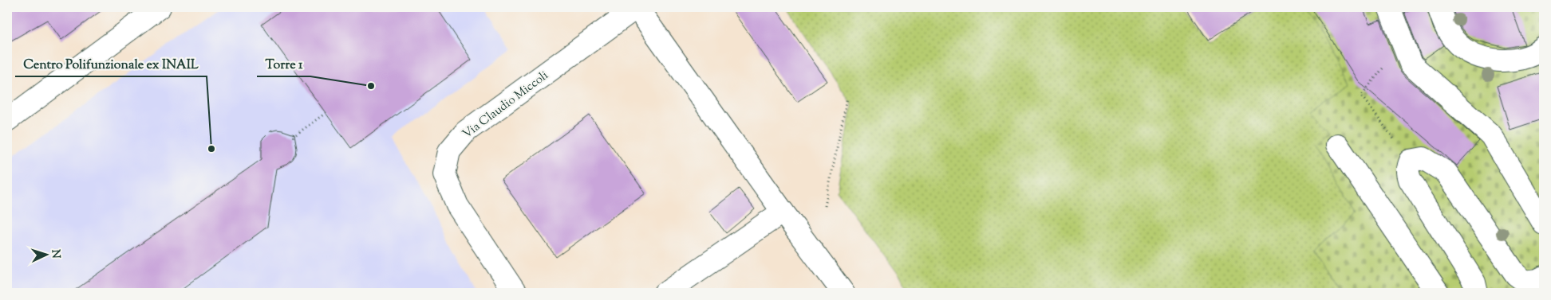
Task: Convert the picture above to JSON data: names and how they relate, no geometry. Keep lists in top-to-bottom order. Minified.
{"streets":{"street":["Via Claudio Miccoli"]},"places":["Torre 1","Centro Polifunzionale ex INAIL"],"north":"right"}
